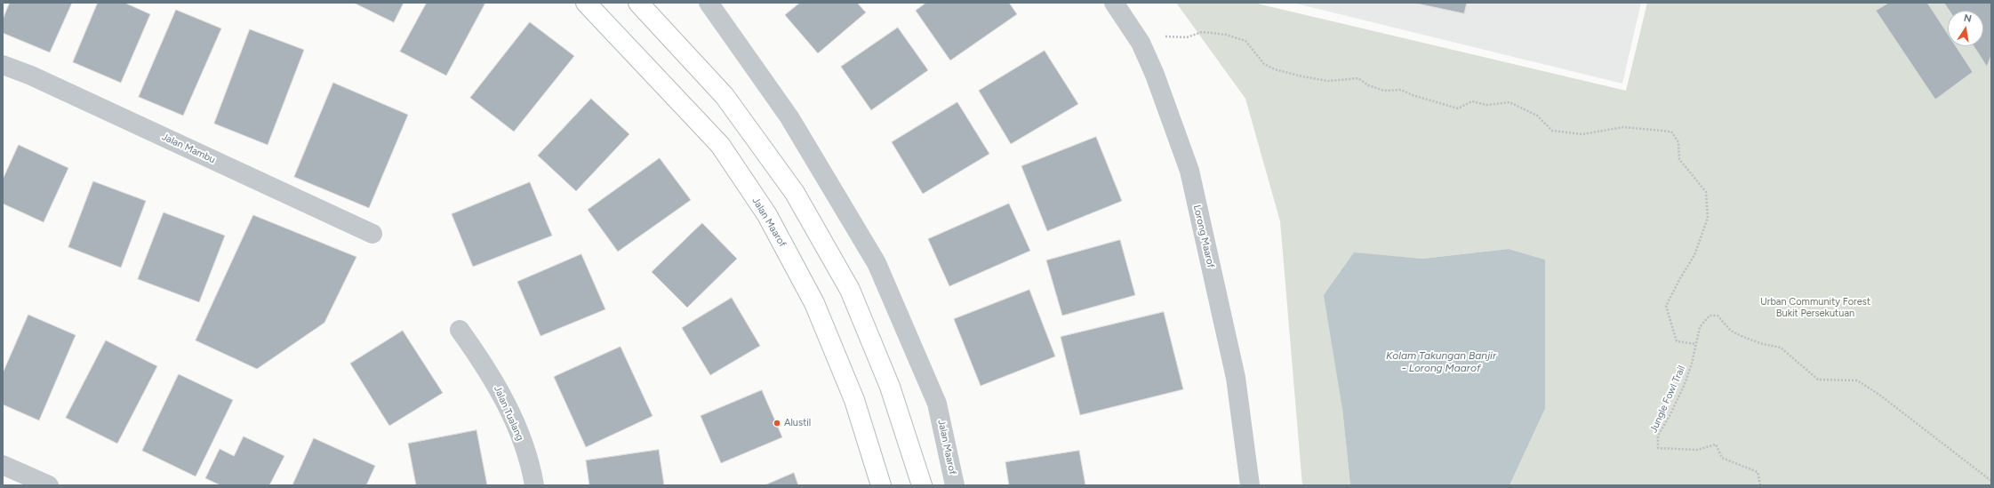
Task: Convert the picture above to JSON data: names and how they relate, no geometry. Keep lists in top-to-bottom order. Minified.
{"streets":{"main road":["Jalan Maarof"],"street":["Jalan Mambu","Lorong Maarof","Jalan Tualang"],"path":["Jungle Fowl Trail"]},"water":["Kolam Takungan Banjir - Lorong Maarof"],"parks":["Urban Community Forest Bukit Persekutuan"],"places":["Alustil"],"north":"top"}
